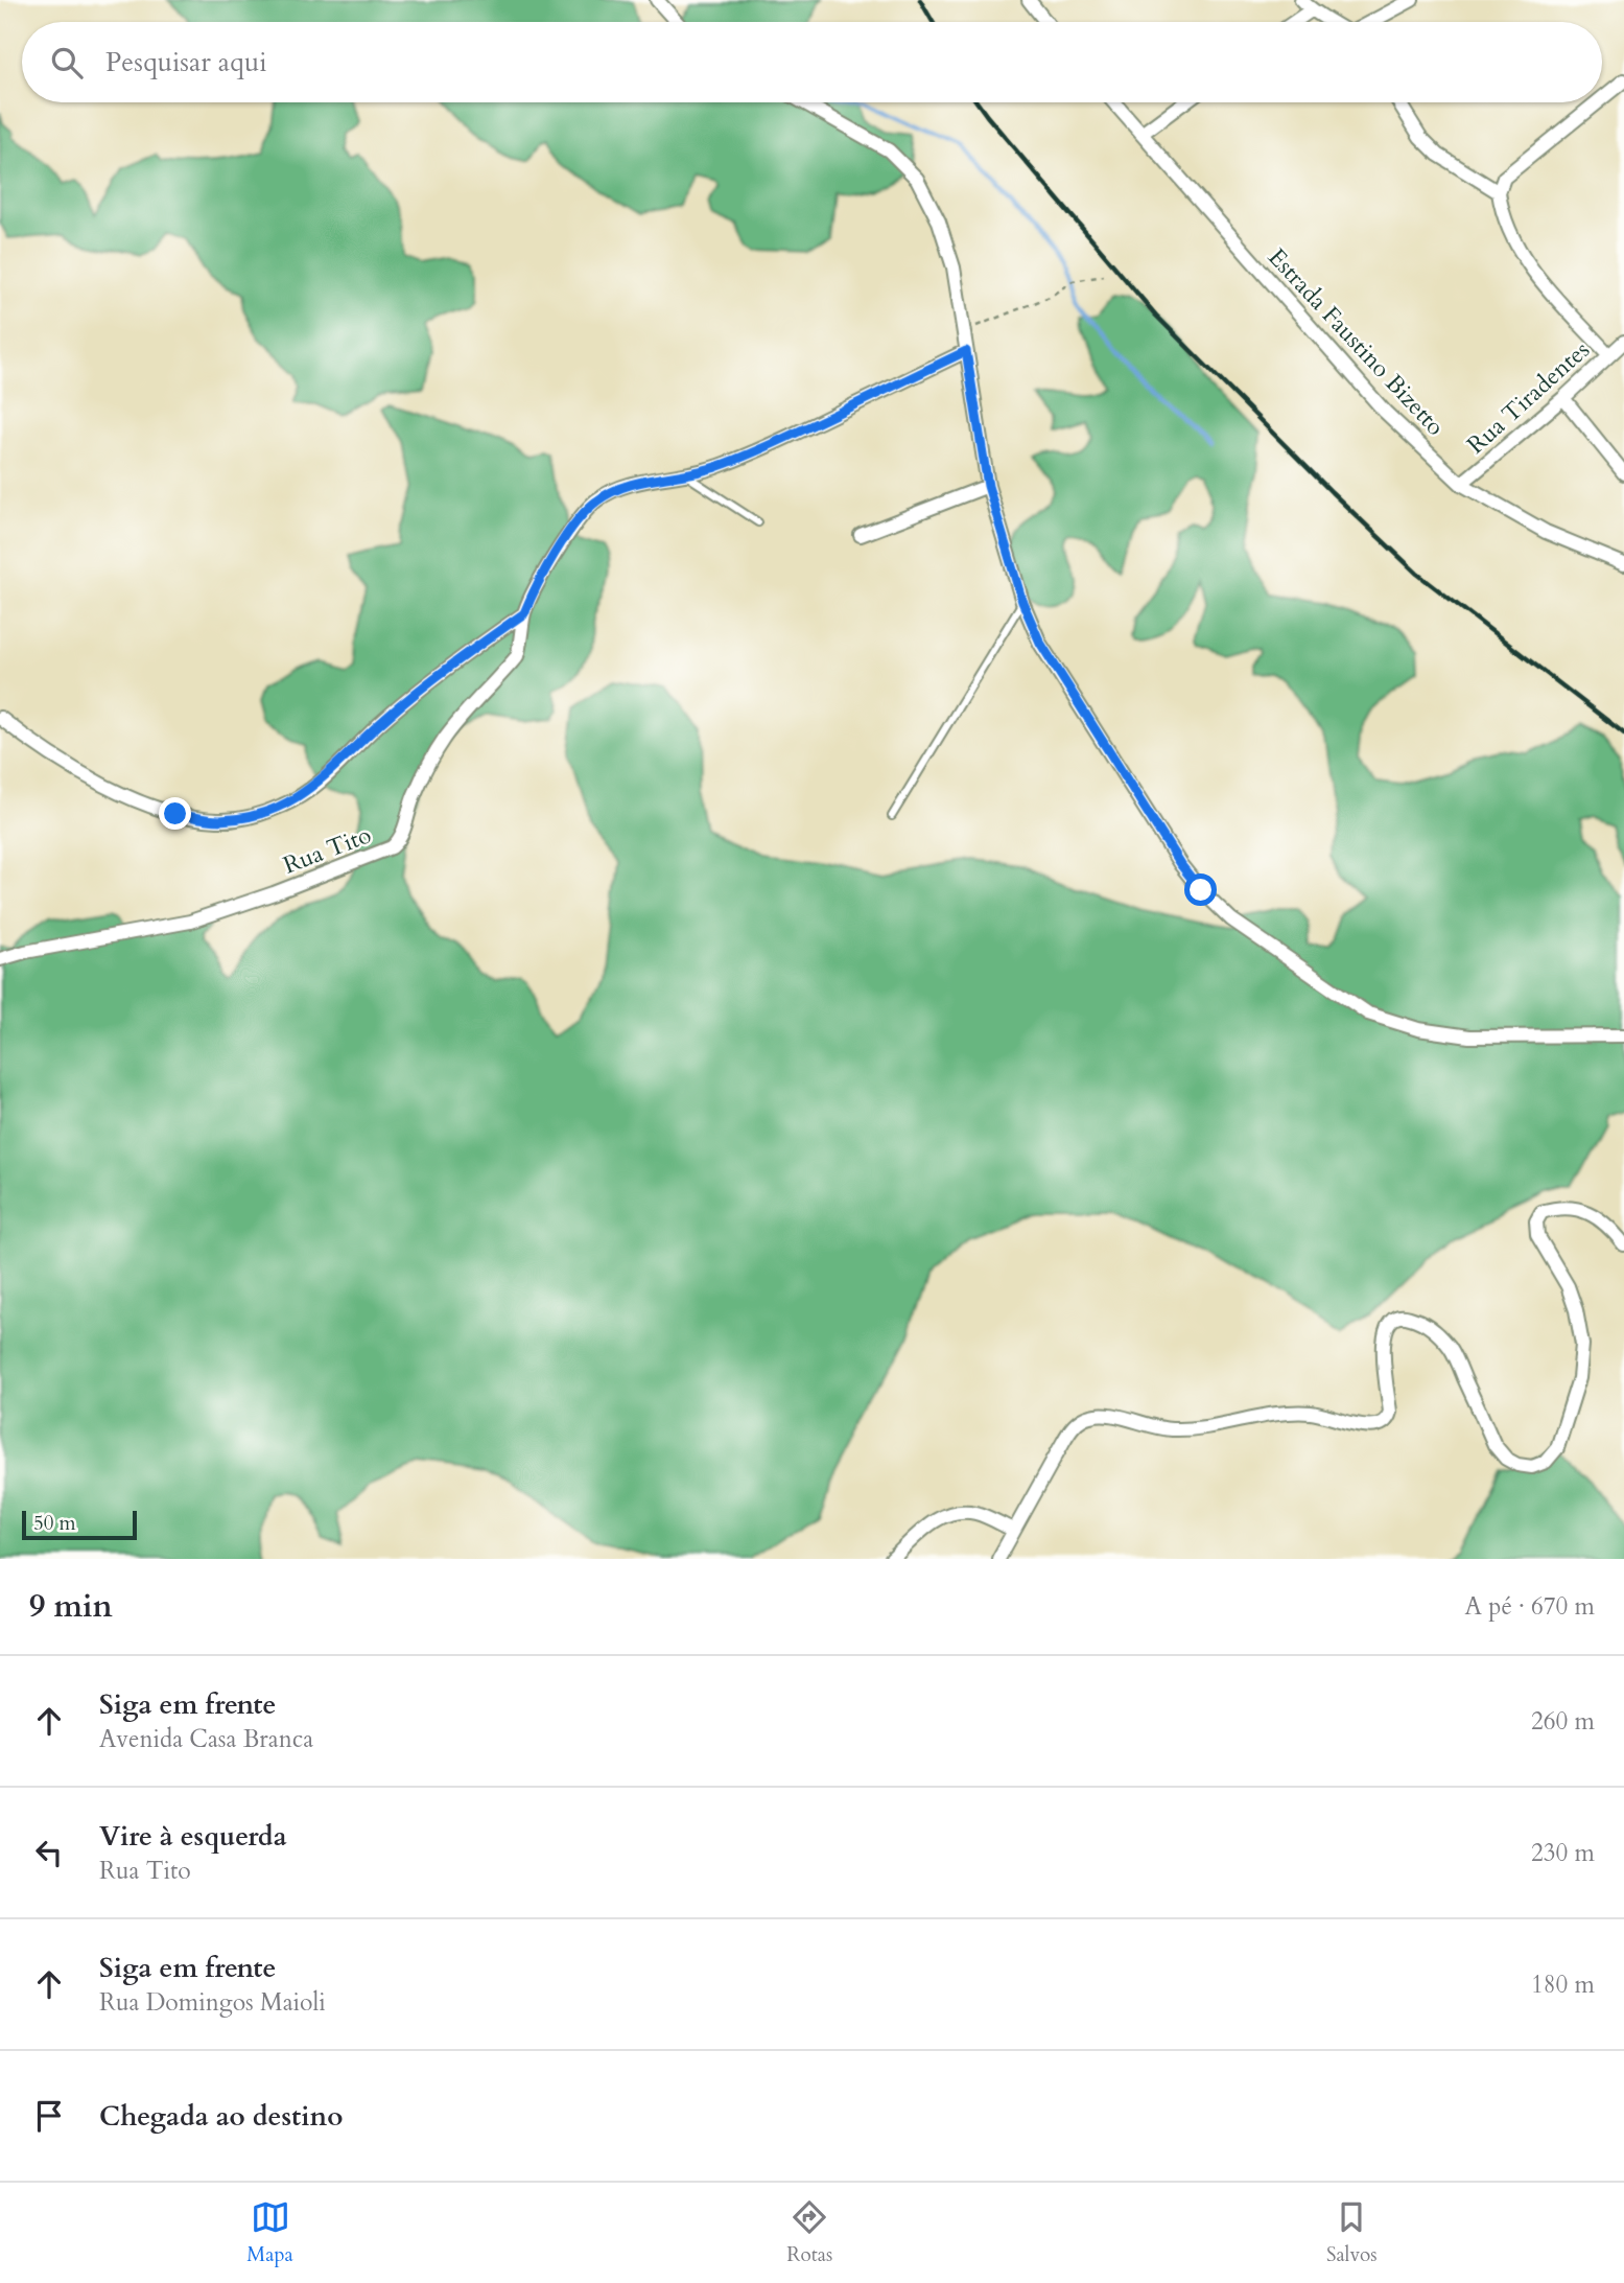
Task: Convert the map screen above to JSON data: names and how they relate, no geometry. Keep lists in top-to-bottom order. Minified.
{"streets":{"street":["Estrada Faustino Bizetto","Rua Tiradentes","Rua Tito"]},"crossings":[["Estrada Faustino Bizetto","Rua Tiradentes"]],"scale_bar":"50 m","page":{"search":"Pesquisar aqui","scale":"50 m","heading":["9 min","A pé · 670 m"],"list":[["Siga em frente","Avenida Casa Branca","260 m"],["Vire à esquerda","Rua Tito","230 m"],["Siga em frente","Rua Domingos Maioli","180 m"],"Chegada ao destino"],"nav":["Mapa","Rotas","Salvos"]}}
